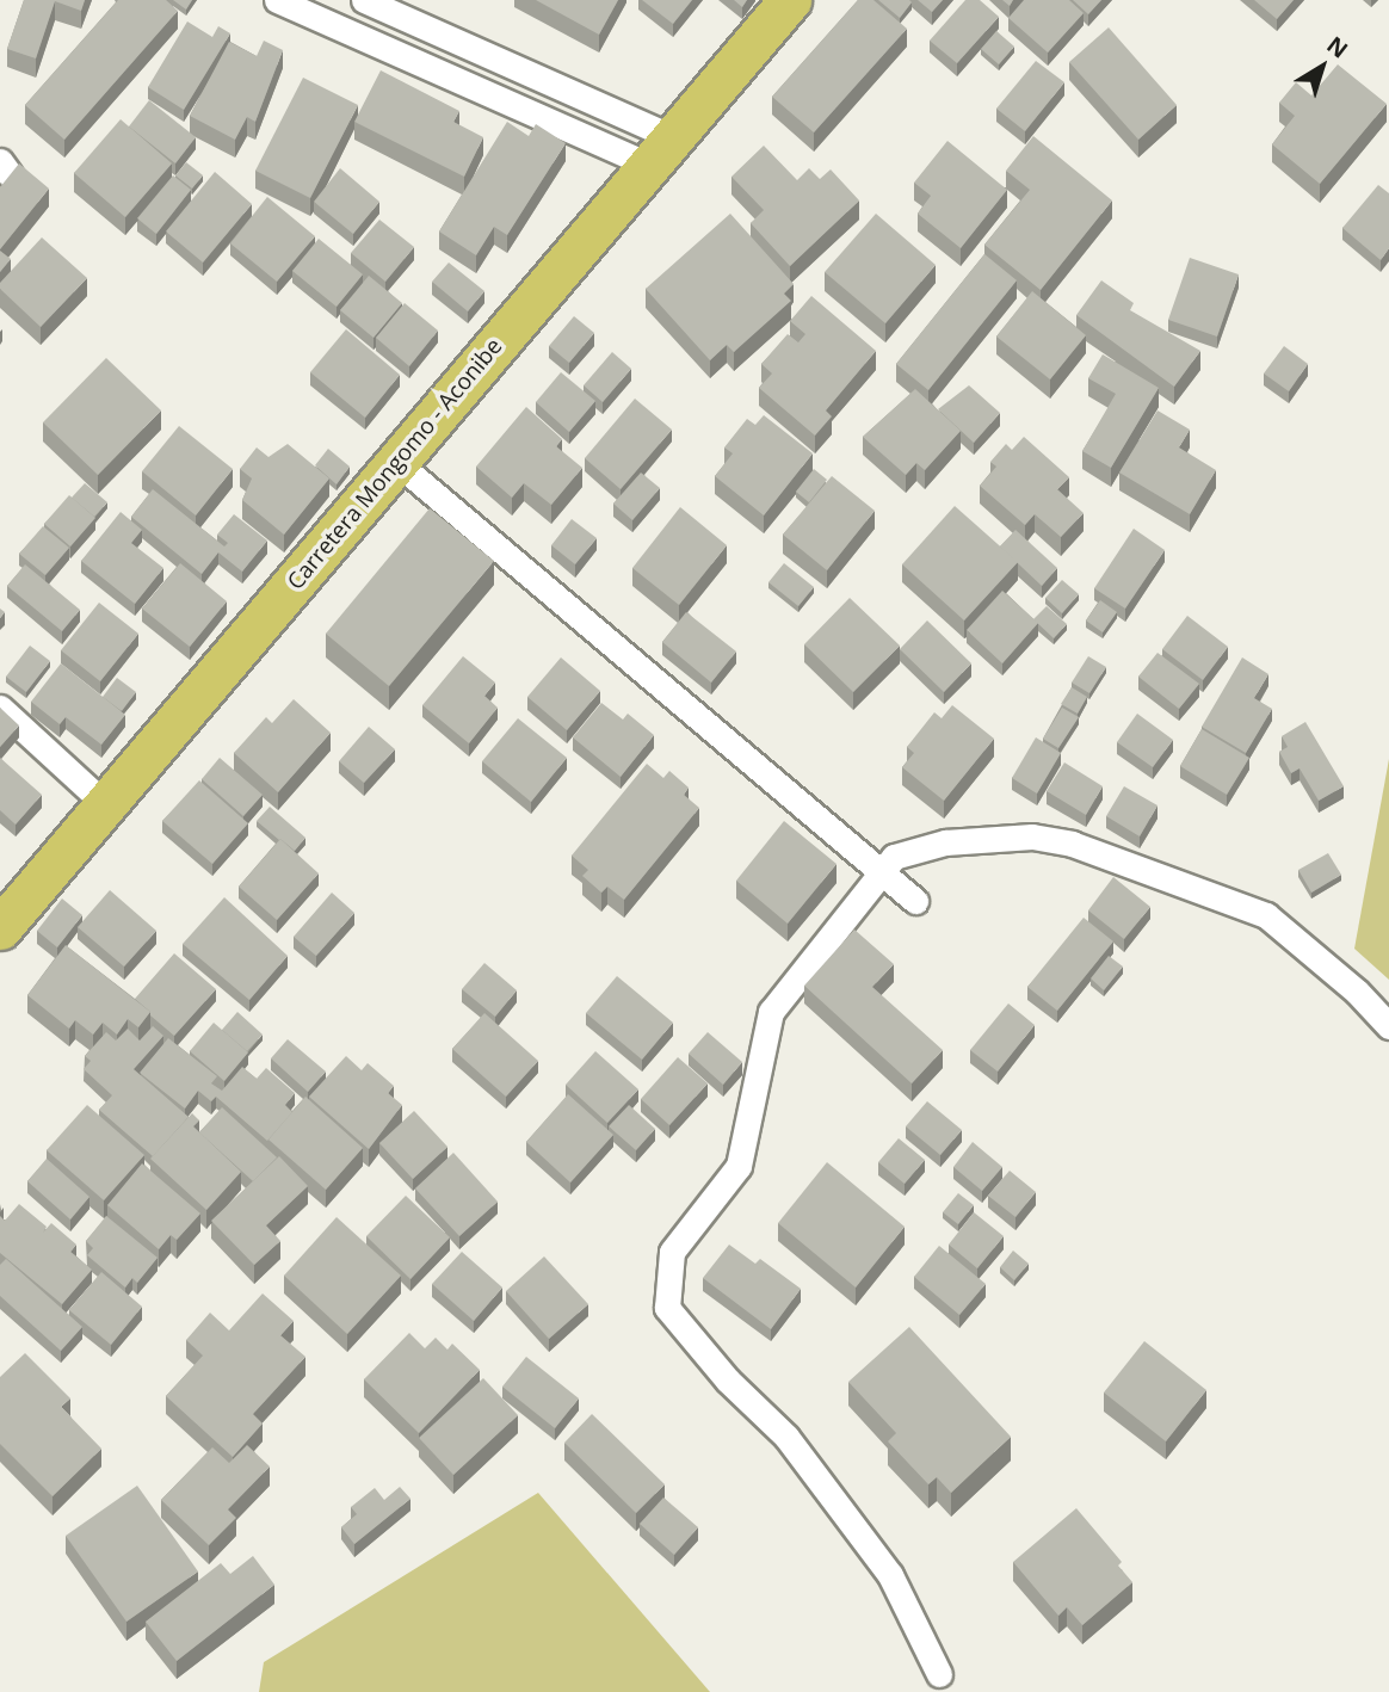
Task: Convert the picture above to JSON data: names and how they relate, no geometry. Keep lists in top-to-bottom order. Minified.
{"streets":{"main road":["Carretera Mongomo - Aconibe"]},"north":"top right"}
